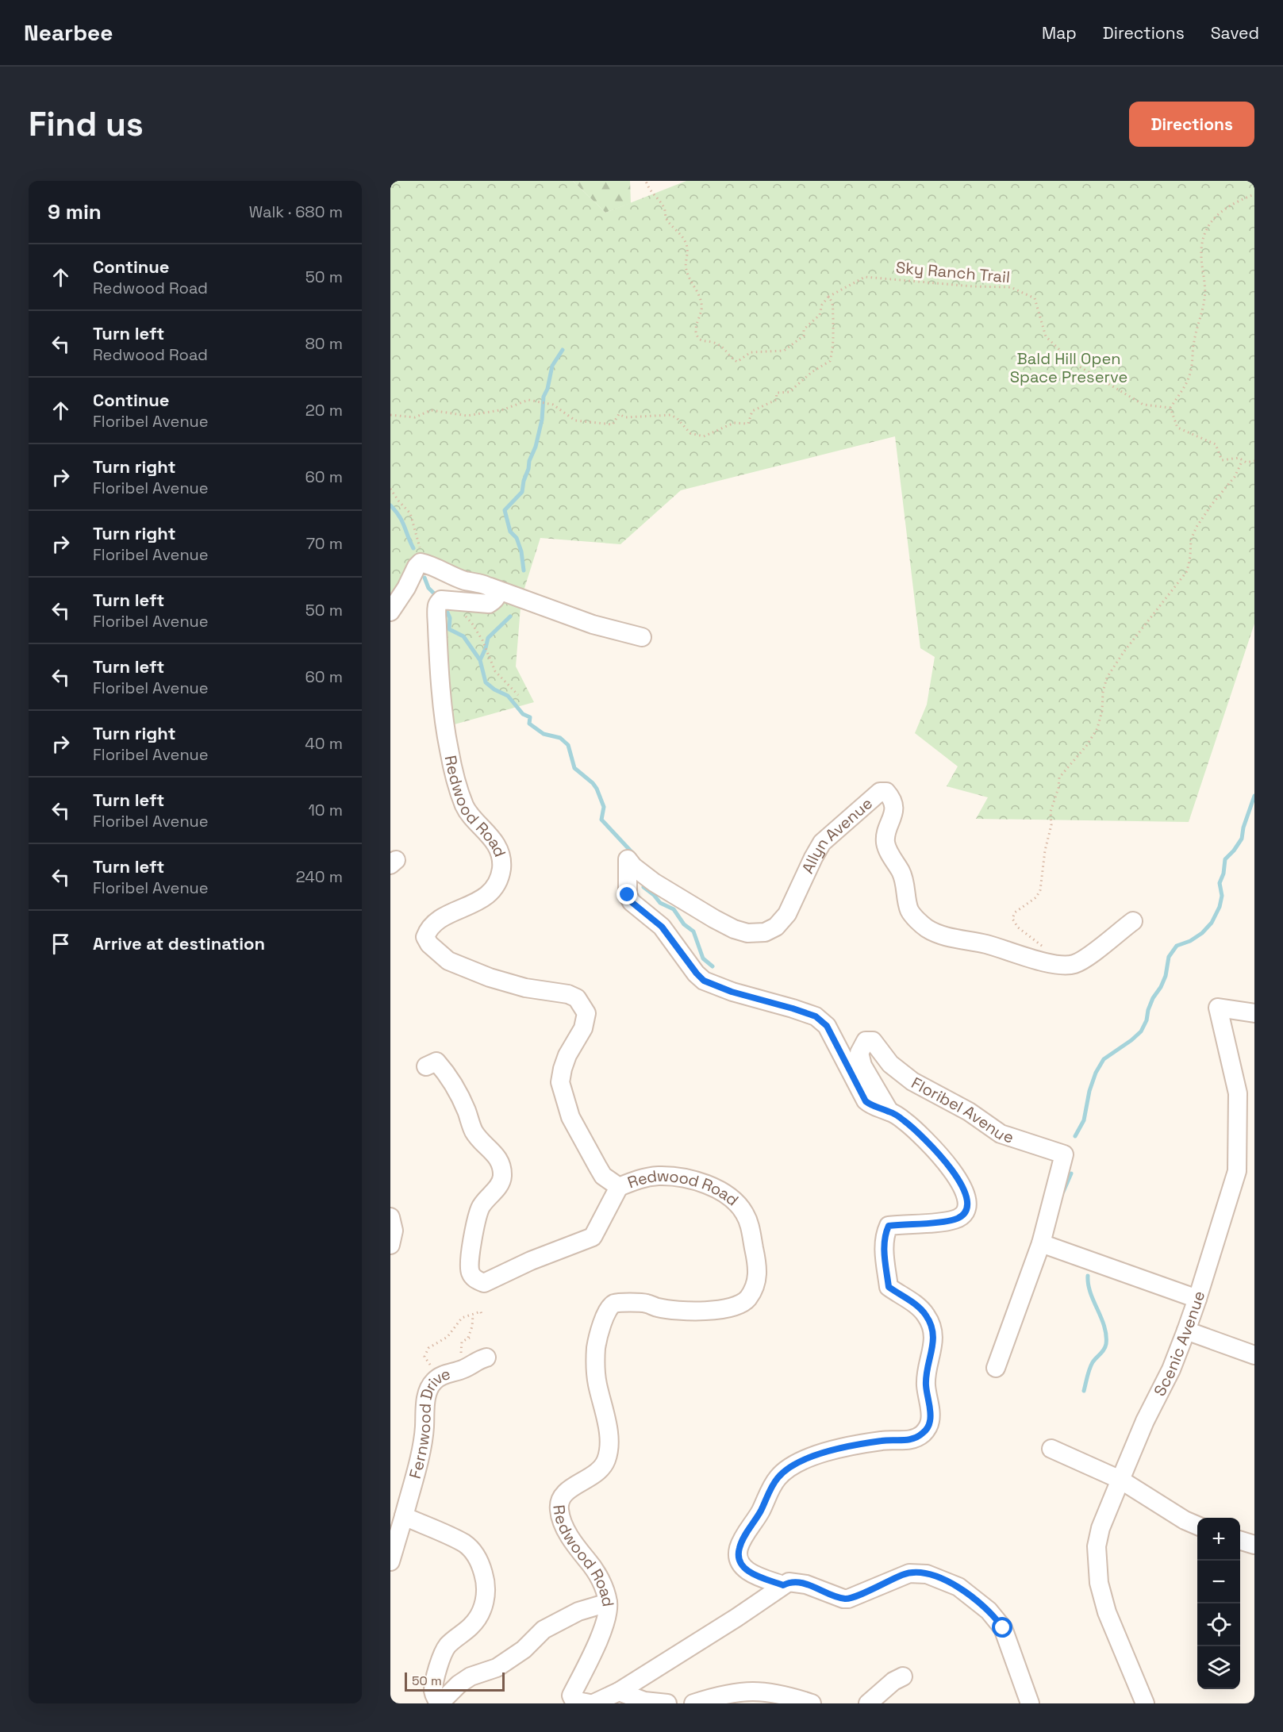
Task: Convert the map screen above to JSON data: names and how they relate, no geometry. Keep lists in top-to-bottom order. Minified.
{"streets":{"street":["Redwood Road","Allyn Avenue","Floribel Avenue","Scenic Avenue","Fernwood Drive"],"path":["Sky Ranch Trail"]},"crossings":[["Redwood Road","Floribel Avenue"],["Allyn Avenue","Floribel Avenue"]],"parks":["Bald Hill Open Space Preserve"],"scale_bar":"50 m","page":{"header":"Nearbee","nav":["Map","Directions","Saved"],"buttons":"Directions","title":"Find us","heading":["9 min","Walk · 680 m"],"list":[["Continue","Redwood Road","50 m"],["Turn left","Redwood Road","80 m"],["Continue","Floribel Avenue","20 m"],["Turn right","Floribel Avenue","60 m"],["Turn right","Floribel Avenue","70 m"],["Turn left","Floribel Avenue","50 m"],["Turn left","Floribel Avenue","60 m"],["Turn right","Floribel Avenue","40 m"],["Turn left","Floribel Avenue","10 m"],["Turn left","Floribel Avenue","240 m"],"Arrive at destination"],"map_buttons":["+","−"],"scale":"50 m"}}
